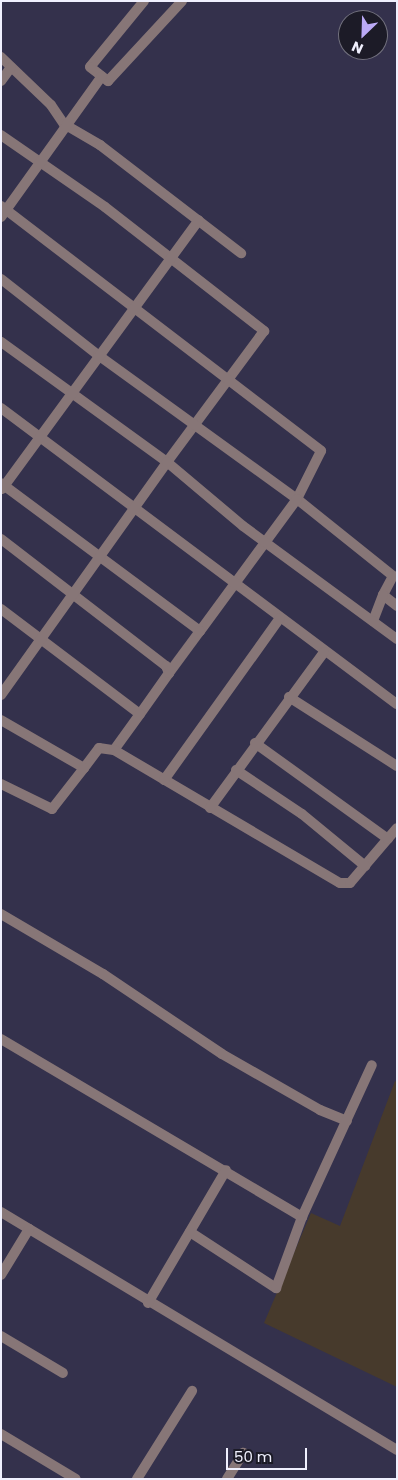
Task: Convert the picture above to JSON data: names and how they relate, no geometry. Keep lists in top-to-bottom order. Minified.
{"scale_bar":"50 m","north":"bottom left"}
